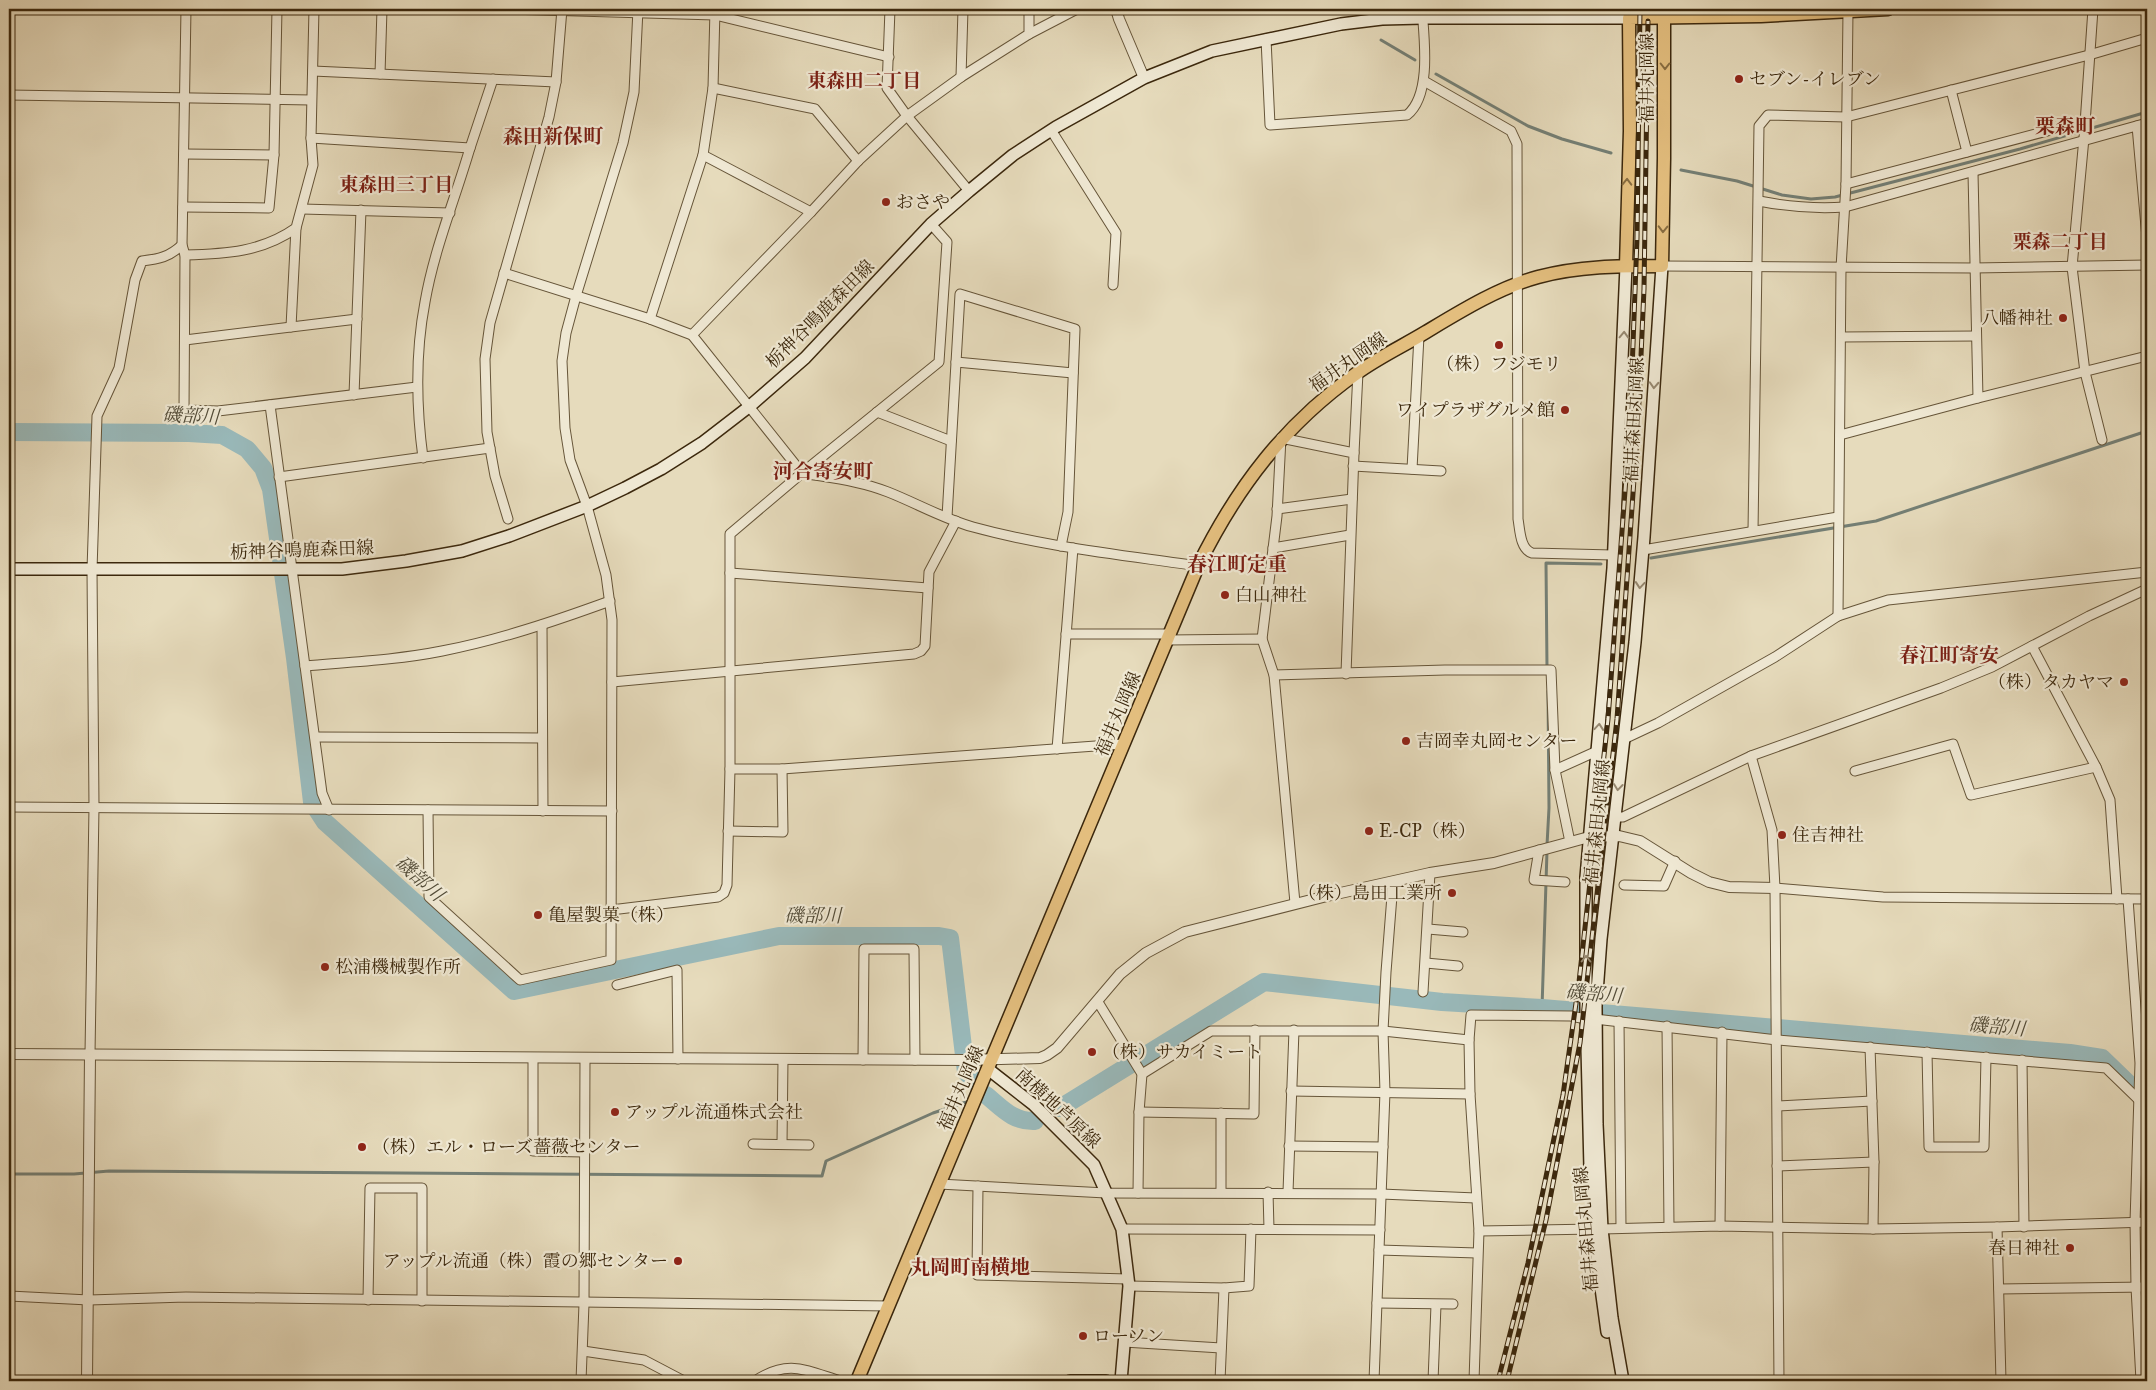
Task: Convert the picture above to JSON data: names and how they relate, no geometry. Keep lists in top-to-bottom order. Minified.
{"streets":{"main road":["福井丸岡線","栃神谷鳴鹿森田線","福井森田丸岡線","南横地芦原線"]},"crossings":[["福井丸岡線","栃神谷鳴鹿森田線"],["福井丸岡線","福井森田丸岡線"],["福井丸岡線","南横地芦原線"]],"districts":["東森田二丁目","栗森町","森田新保町","東森田三丁目","栗森二丁目","河合寄安町","春江町定重","春江町寄安","丸岡町南横地"],"water":["磯部川"],"places":["セブン-イレブン","おさや","八幡神社","（株）フジモリ","ワイプラザグルメ館","白山神社","（株）タカヤマ","吉岡幸丸岡センター","E-CP（株）","住吉神社","（株）島田工業所","亀屋製菓（株）","松浦機械製作所","（株）サカイミート","アップル流通株式会社","（株）エル・ローズ薔薇センター","春日神社","アップル流通（株）霞の郷センター","ローソン"]}
